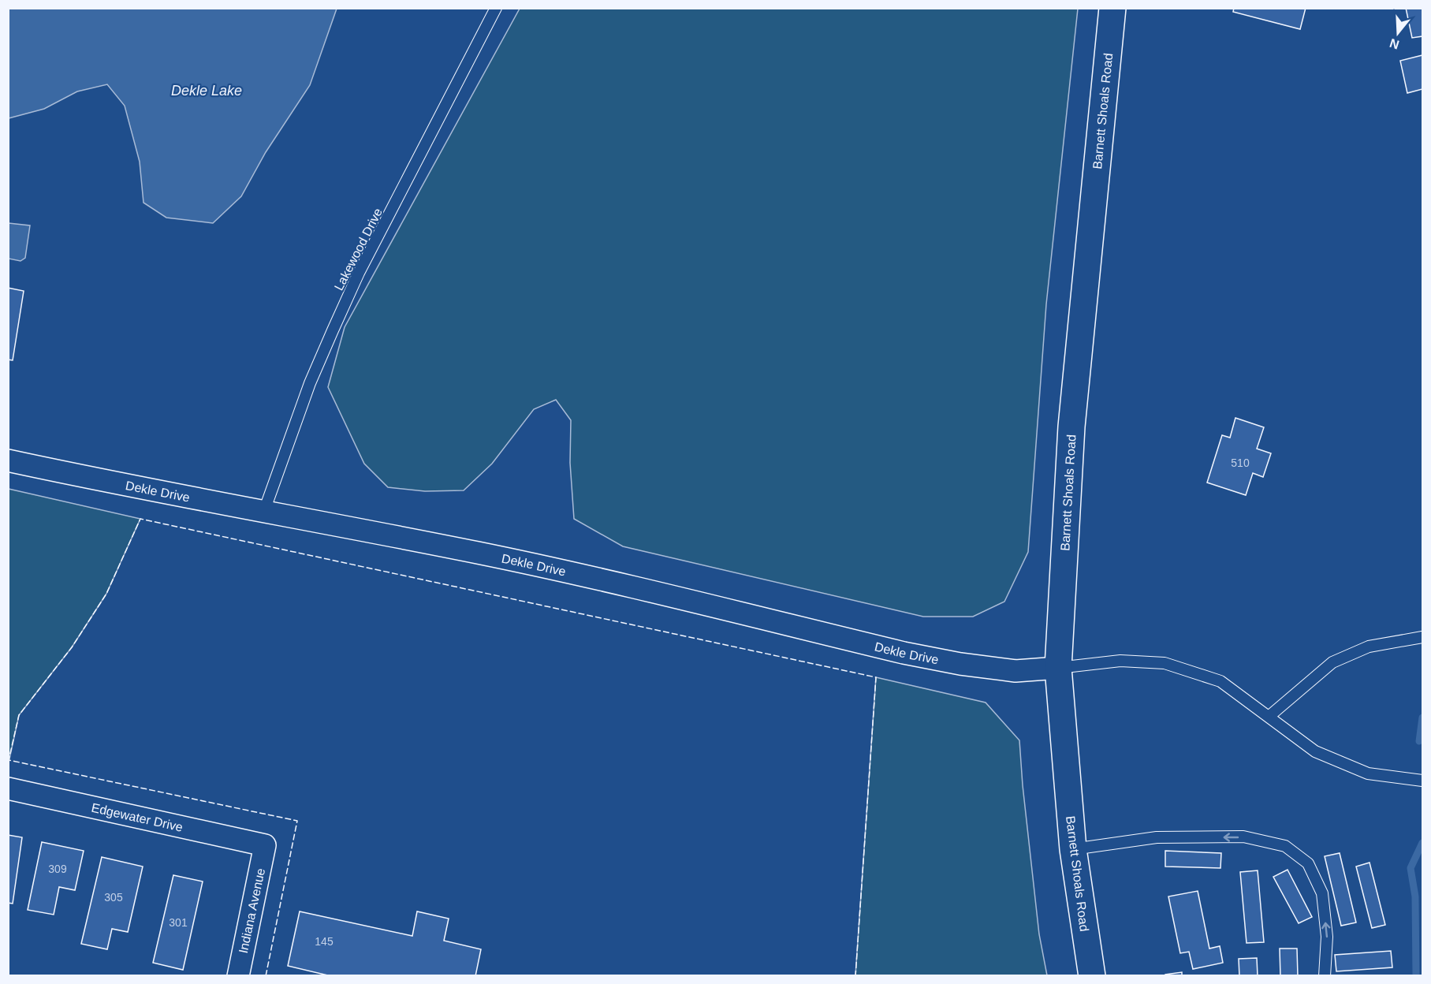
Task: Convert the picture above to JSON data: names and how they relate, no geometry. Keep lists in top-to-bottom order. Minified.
{"streets":{"main road":["Barnett Shoals Road"],"street":["Dekle Drive","Edgewater Drive","Indiana Avenue"],"lane":["Lakewood Drive"]},"crossings":[["Barnett Shoals Road","Dekle Drive"],["Lakewood Drive","Dekle Drive"],["Edgewater Drive","Indiana Avenue"]],"water":["Dekle Lake"],"house_numbers":["510","309","305","301","145"],"north":"bottom"}
